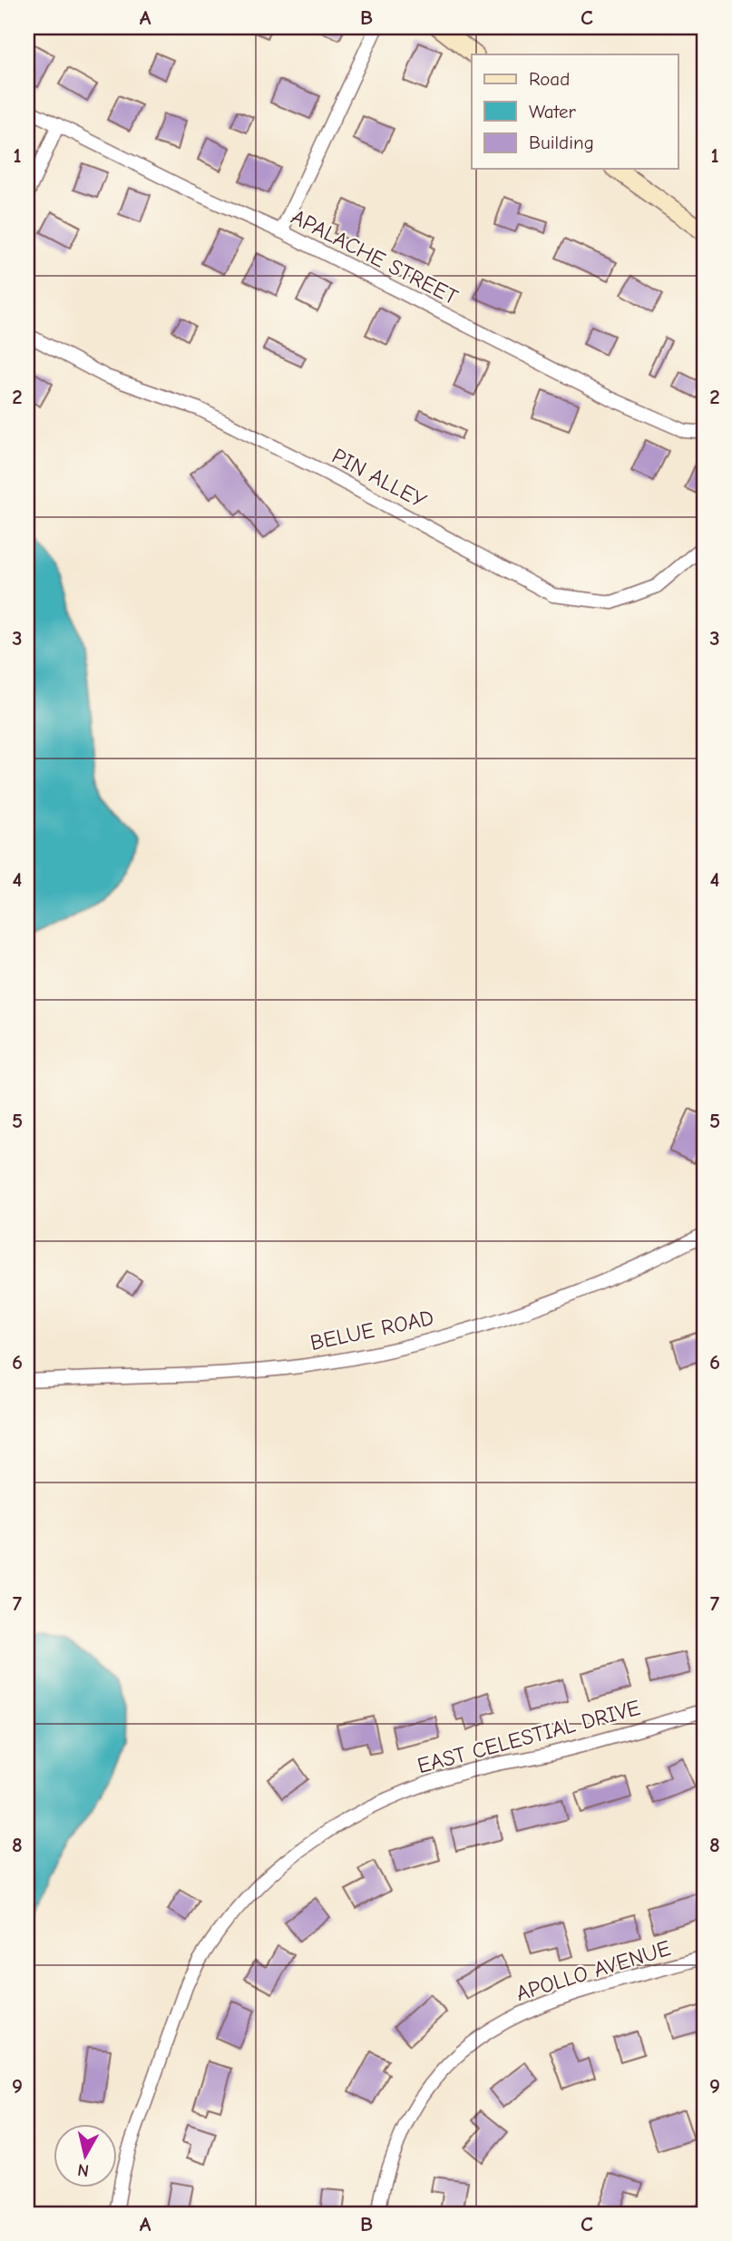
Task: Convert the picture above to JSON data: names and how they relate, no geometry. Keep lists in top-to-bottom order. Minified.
{"streets":{"street":["APALACHE STREET","PIN ALLEY","BELUE ROAD","EAST CELESTIAL DRIVE","APOLLO AVENUE"]},"legend":["Road","Water","Building"],"north":"bottom","grid":{"columns":["A","B","C"],"rows":["1","2","3","4","5","6","7","8","9"]}}
